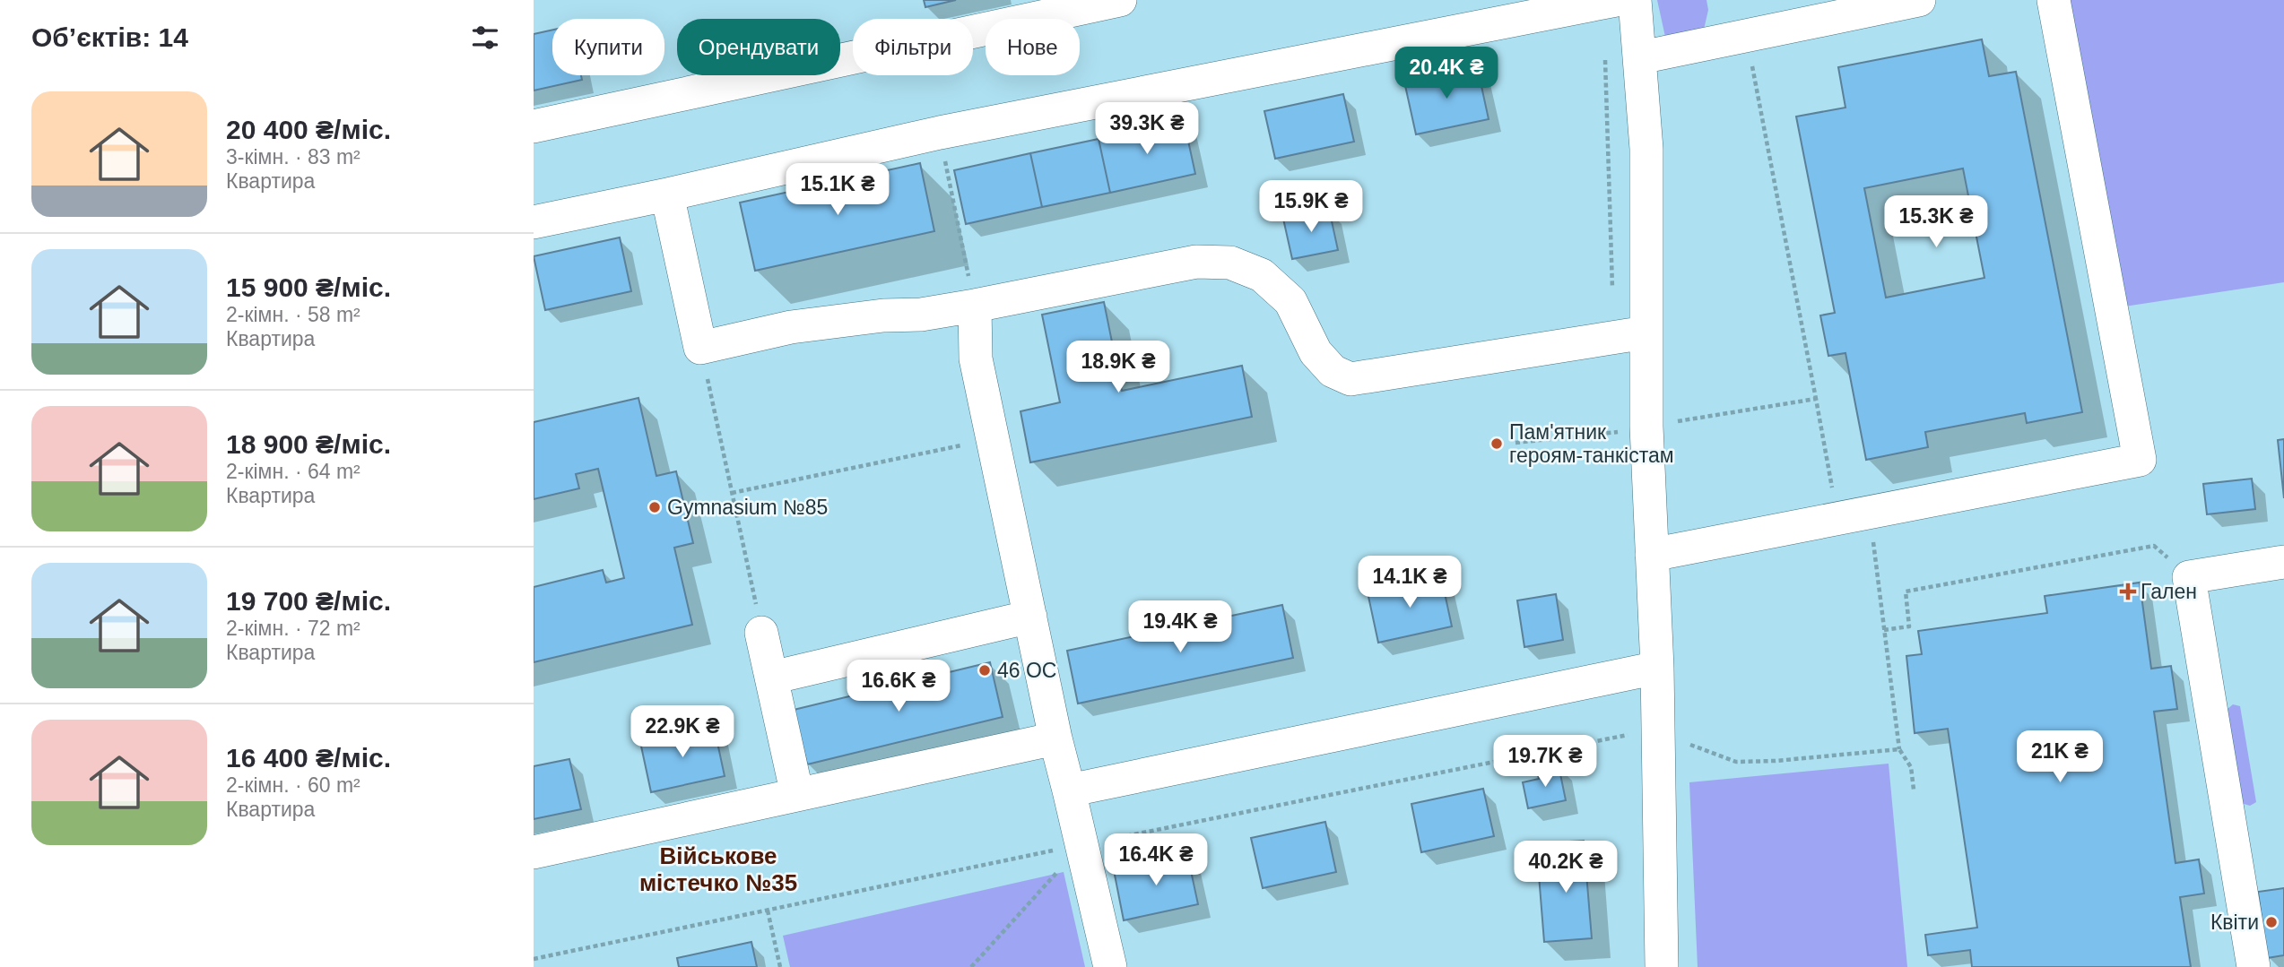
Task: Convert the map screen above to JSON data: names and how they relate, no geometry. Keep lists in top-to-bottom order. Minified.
{"districts":["Військове містечко №35"],"places":{"other":["Пам'ятник героям-танкістам","Gymnasium №85","46 ОС","Квіти"],"health":["Гален"]},"page":{"heading":"Об’єктів: 14","chip":["Купити","Орендувати","Фільтри","Нове"],"price":["20.4K ₴","39.3K ₴","15.1K ₴","15.9K ₴","15.3K ₴","18.9K ₴","14.1K ₴","19.4K ₴","16.6K ₴","22.9K ₴","21K ₴","19.7K ₴","16.4K ₴","40.2K ₴"],"list":[{"name":"20 400 ₴/міс.","note":"3-кімн. · 83 m² · Квартира"},{"name":"15 900 ₴/міс.","note":"2-кімн. · 58 m² · Квартира"},{"name":"18 900 ₴/міс.","note":"2-кімн. · 64 m² · Квартира"},{"name":"19 700 ₴/міс.","note":"2-кімн. · 72 m² · Квартира"},{"name":"16 400 ₴/міс.","note":"2-кімн. · 60 m² · Квартира"}]}}
